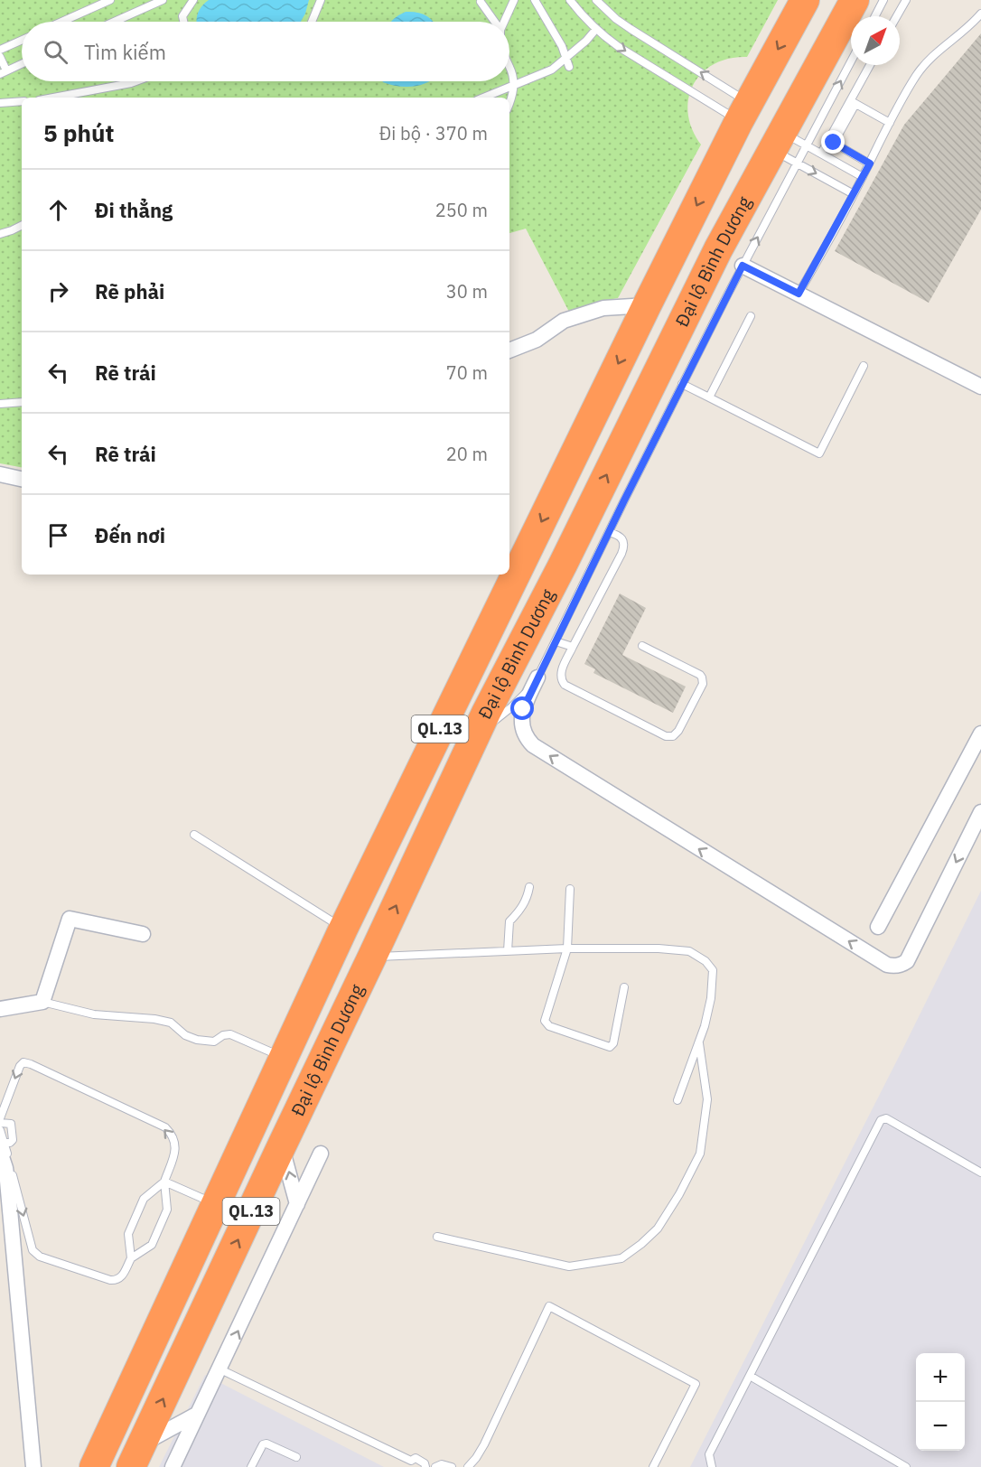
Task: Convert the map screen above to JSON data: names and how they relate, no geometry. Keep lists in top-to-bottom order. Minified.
{"streets":{"highway":["Đại lộ Bình Dương","QL.13"]},"north":"top right","page":{"search":"Tìm kiếm","heading":["5 phút","Đi bộ · 370 m"],"list":[["Đi thẳng","250 m"],["Rẽ phải","30 m"],["Rẽ trái","70 m"],["Rẽ trái","20 m"],"Đến nơi"],"map_buttons":["+","−"]}}
